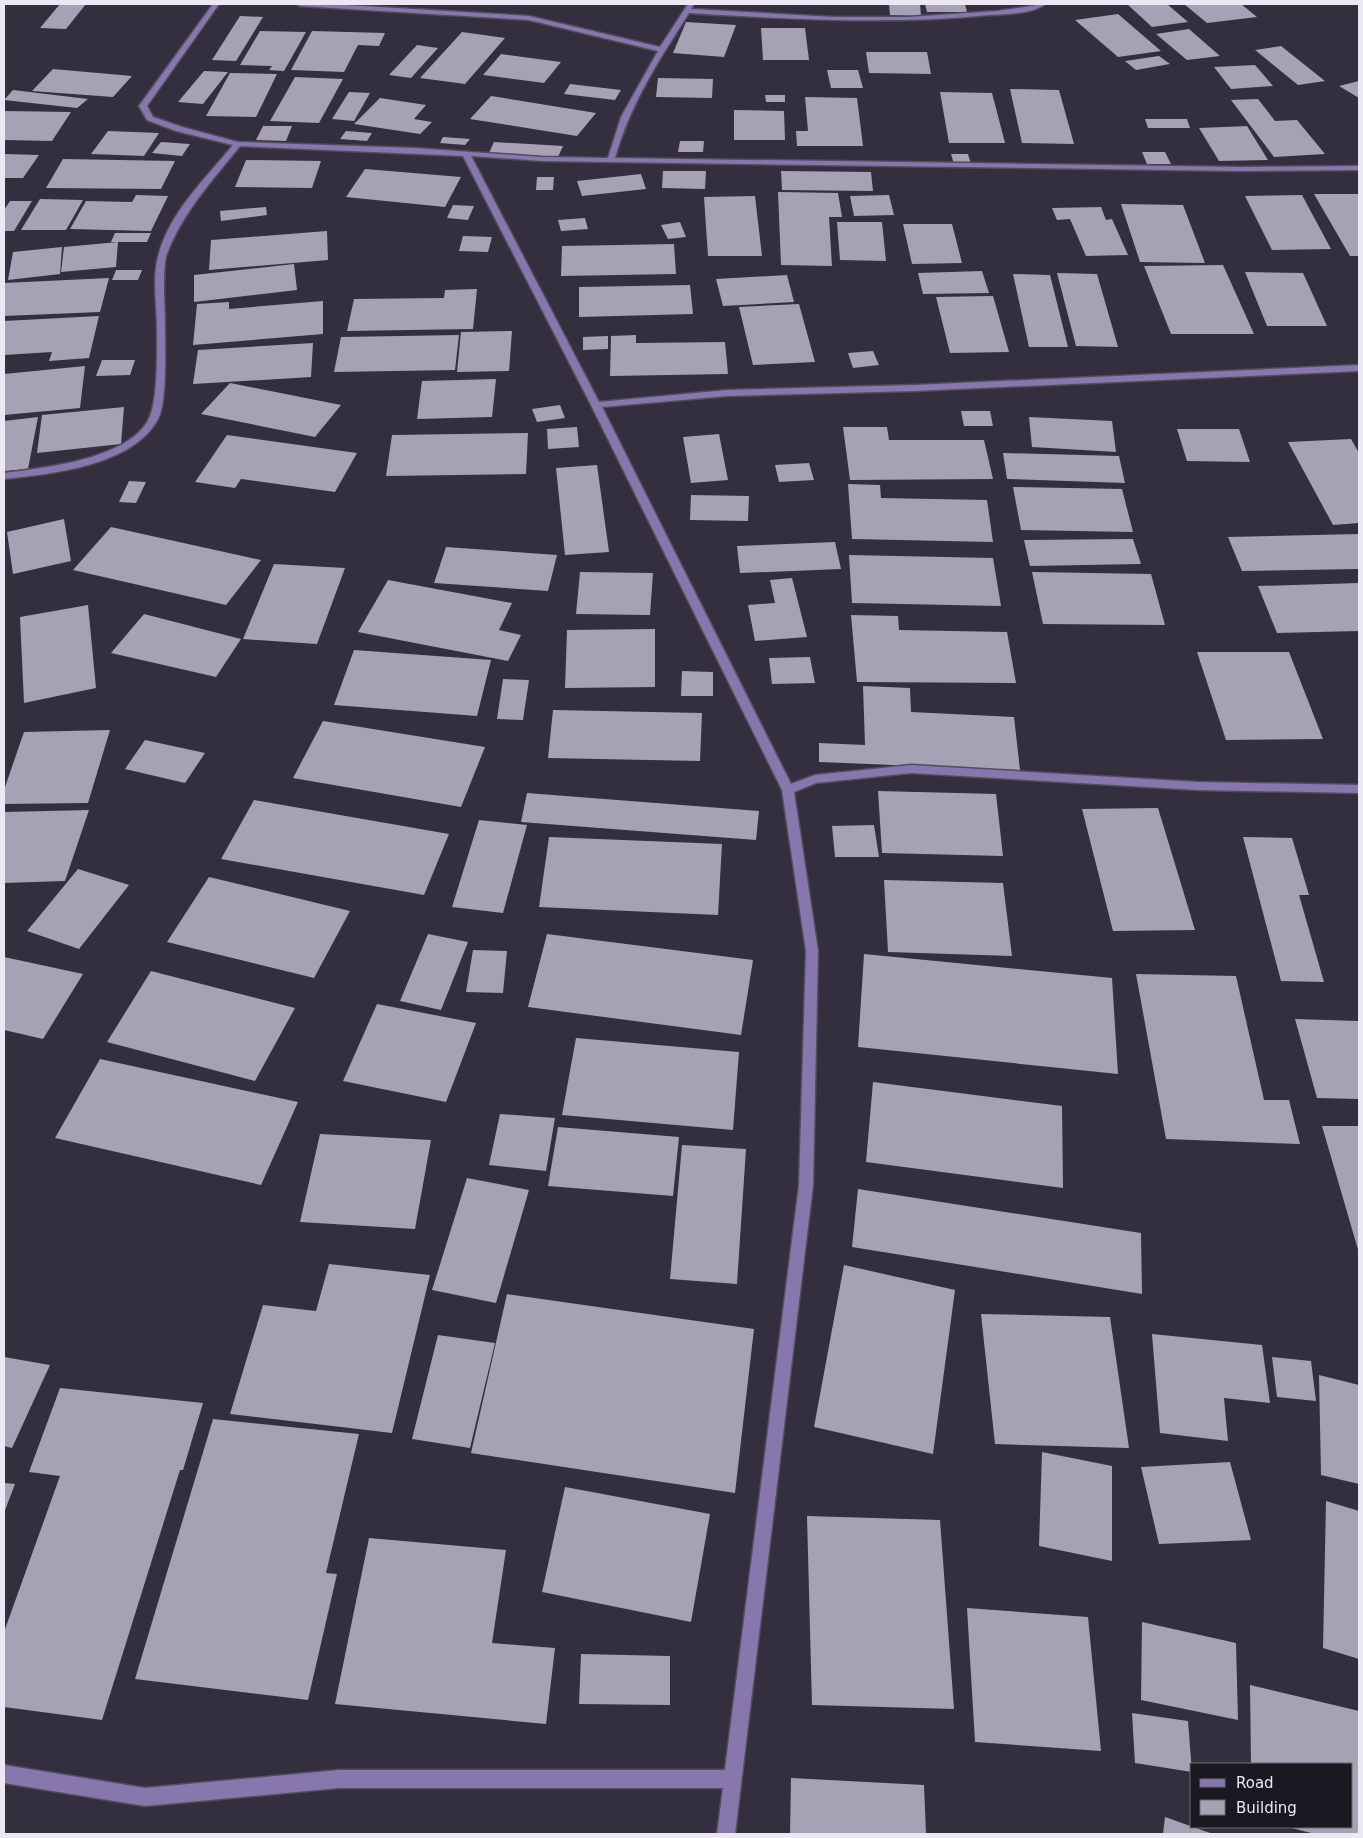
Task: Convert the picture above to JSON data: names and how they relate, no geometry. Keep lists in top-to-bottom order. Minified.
{"legend":["Road","Building"]}
